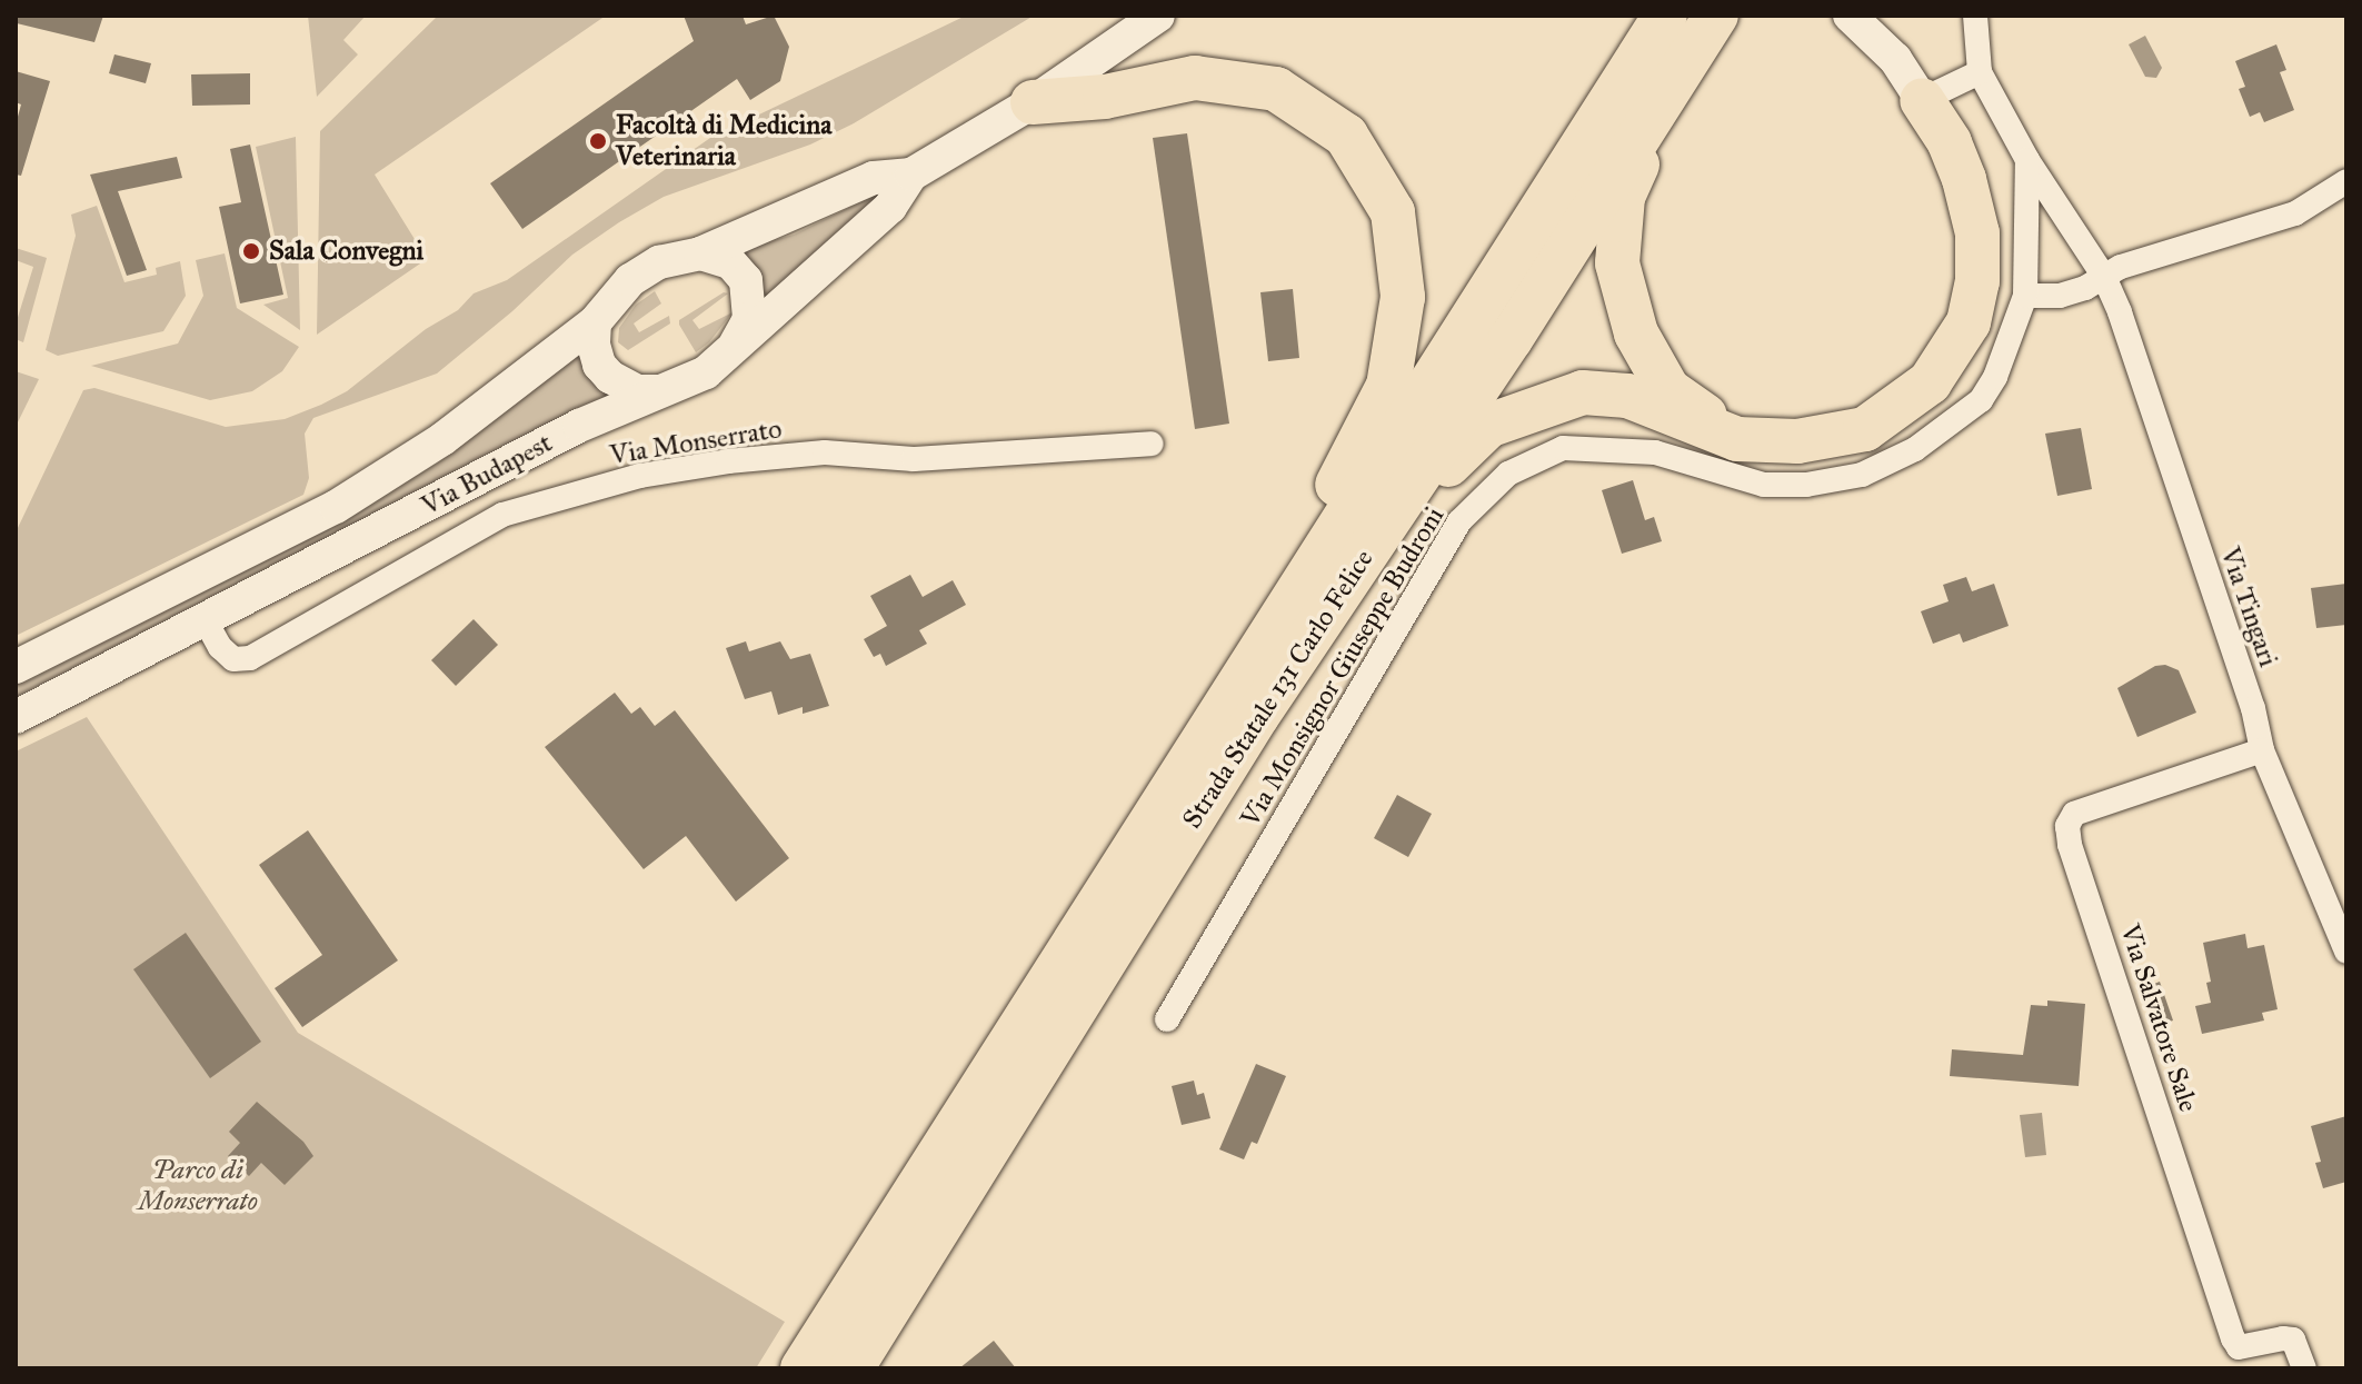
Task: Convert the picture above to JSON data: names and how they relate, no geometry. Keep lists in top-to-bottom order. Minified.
{"streets":{"highway":["Strada Statale 131 Carlo Felice"],"main road":["Via Budapest"],"street":["Via Monserrato","Via Tingari","Via Monsignor Giuseppe Budroni","Via Salvatore Sale"]},"crossings":[["Via Monserrato","Via Budapest"],["Via Tingari","Via Monsignor Giuseppe Budroni"],["Via Tingari","Via Salvatore Sale"]],"parks":["Parco di Monserrato"],"places":["Facoltà di Medicina Veterinaria","Sala Convegni"]}
